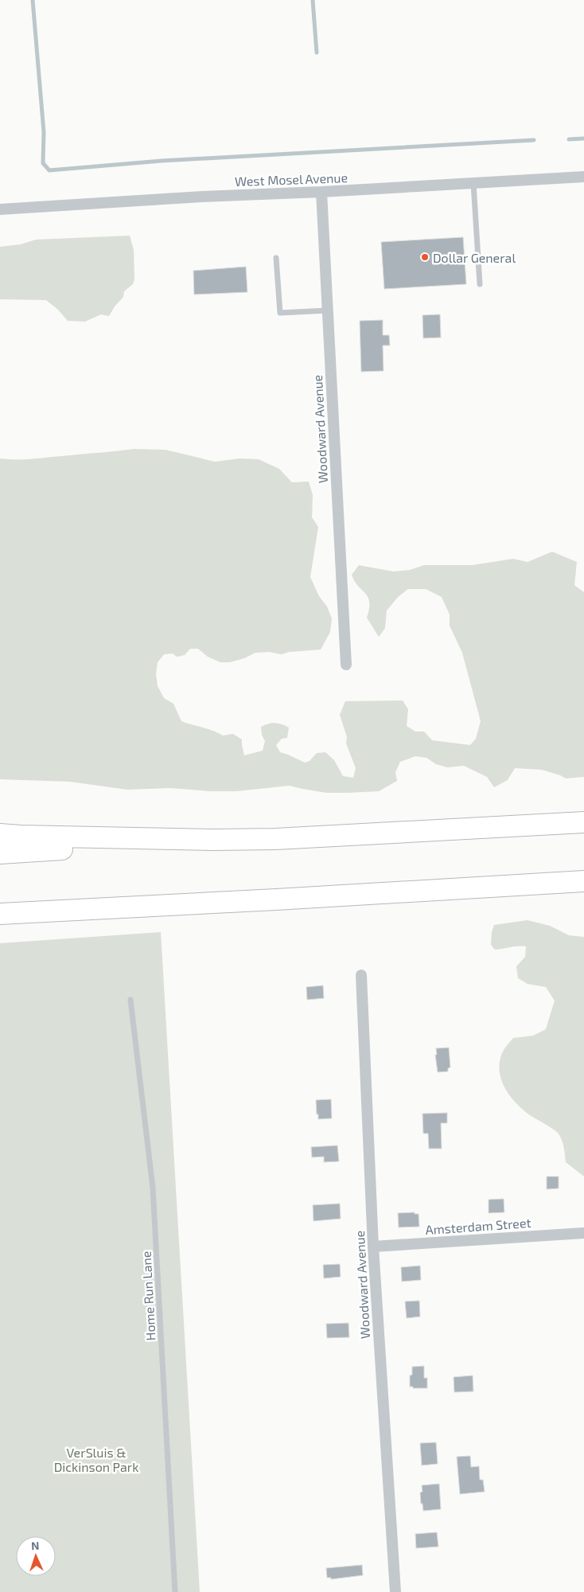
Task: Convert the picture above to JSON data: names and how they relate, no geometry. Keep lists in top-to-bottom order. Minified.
{"streets":{"street":["West Mosel Avenue","Woodward Avenue","Amsterdam Street"],"lane":["Home Run Lane"]},"crossings":[["West Mosel Avenue","Woodward Avenue"],["Woodward Avenue","Amsterdam Street"]],"parks":["VerSluis & Dickinson Park"],"places":["Dollar General"],"north":"top"}
